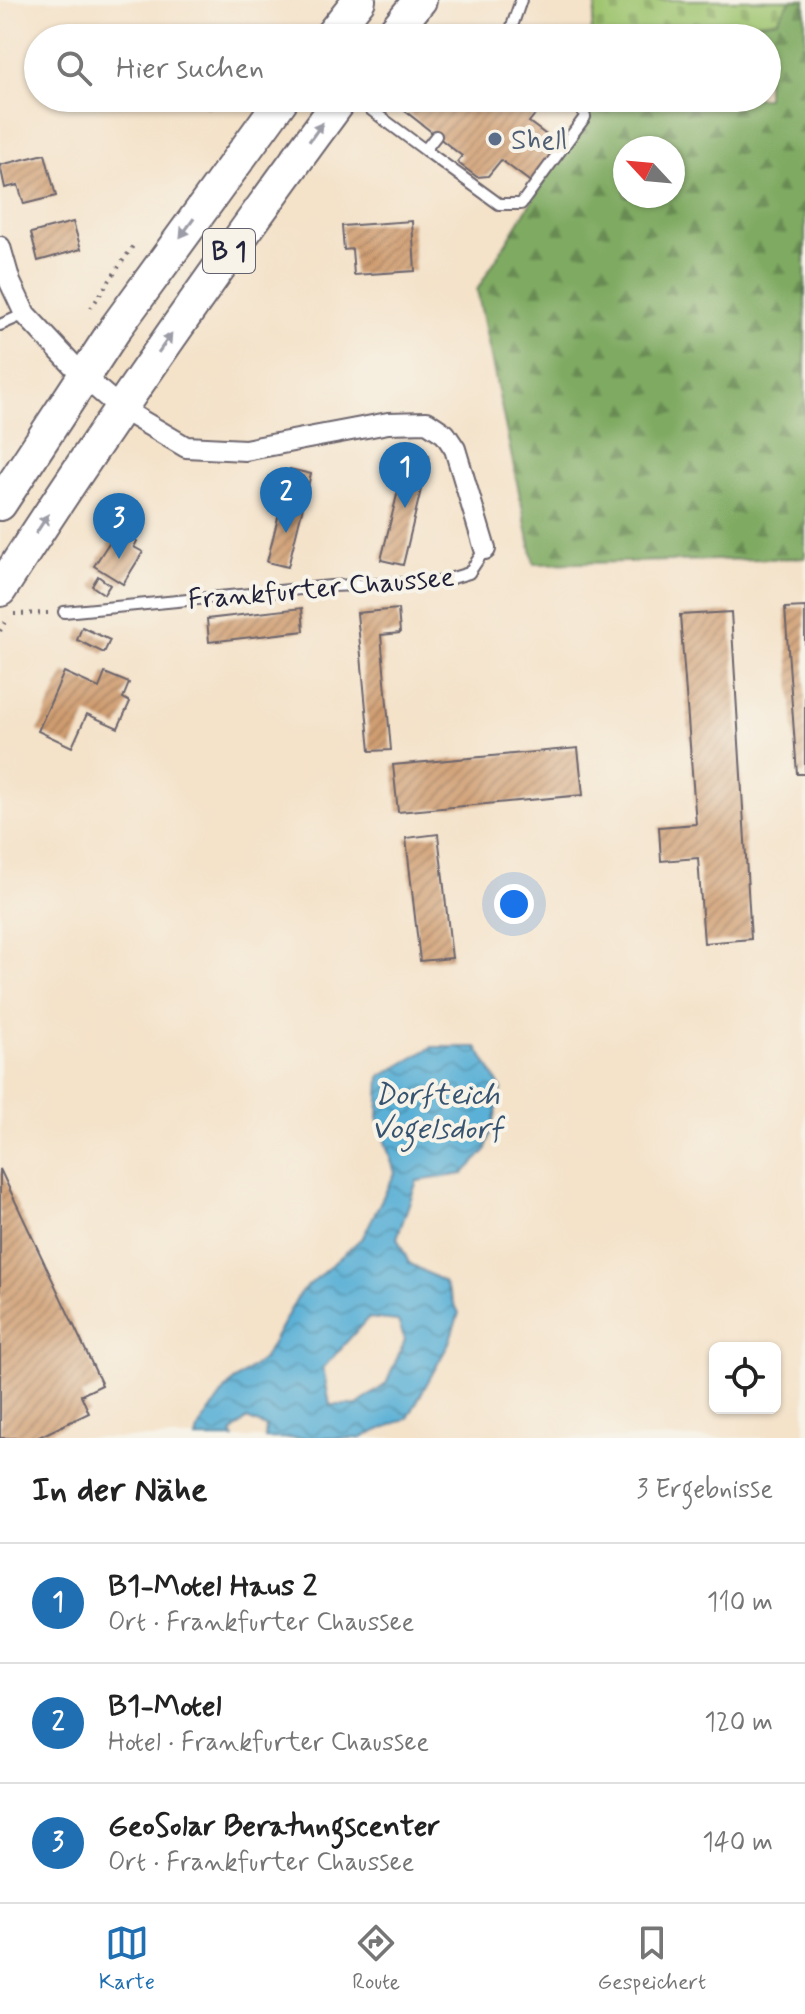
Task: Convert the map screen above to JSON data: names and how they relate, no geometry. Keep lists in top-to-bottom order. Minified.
{"streets":{"main road":["B 1"],"street":["Frankfurter Chaussee"]},"crossings":[["B 1","Frankfurter Chaussee"]],"water":["Dorfteich Vogelsdorf"],"places":["Shell"],"north":"top left","page":{"search":"Hier suchen","pins":["1","2","3"],"heading":["In der Nähe","3 Ergebnisse"],"list":[{"mark":"1","name":"B1-Motel Haus 2","note":"Ort · Frankfurter Chaussee","value":"110 m"},{"mark":"2","name":"B1-Motel","note":"Hotel · Frankfurter Chaussee","value":"120 m"},{"mark":"3","name":"GeoSolar Beratungscenter","note":"Ort · Frankfurter Chaussee","value":"140 m"}],"nav":["Karte","Route","Gespeichert"]}}
